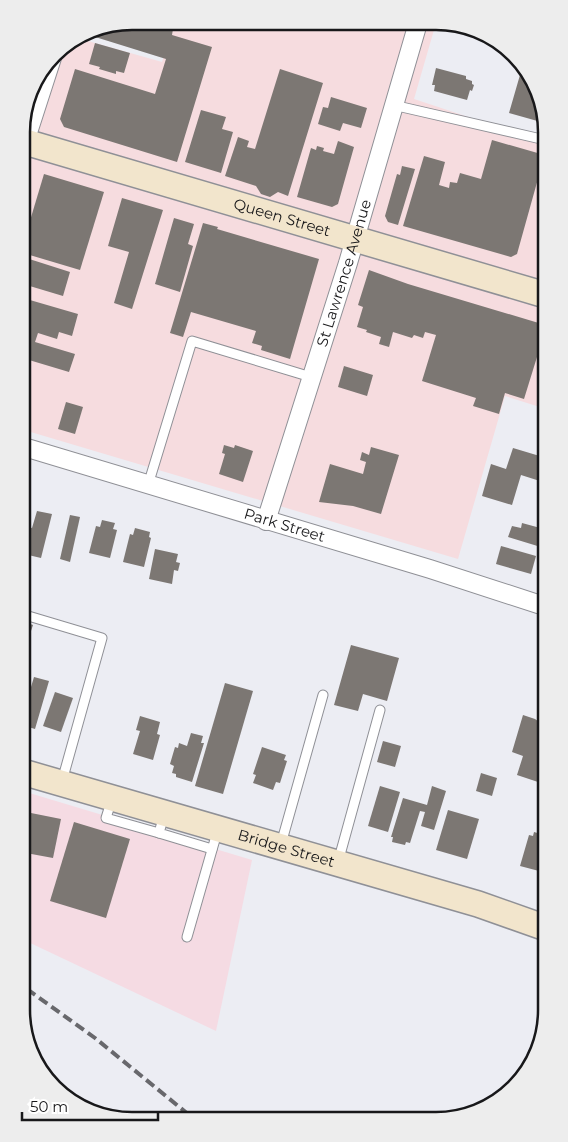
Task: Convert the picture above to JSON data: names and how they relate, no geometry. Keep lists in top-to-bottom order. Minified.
{"streets":{"main road":["Queen Street","Bridge Street"],"street":["St Lawrence Avenue","Park Street"]},"crossings":[["Queen Street","St Lawrence Avenue"],["St Lawrence Avenue","Park Street"]],"scale_bar":"50 m"}
